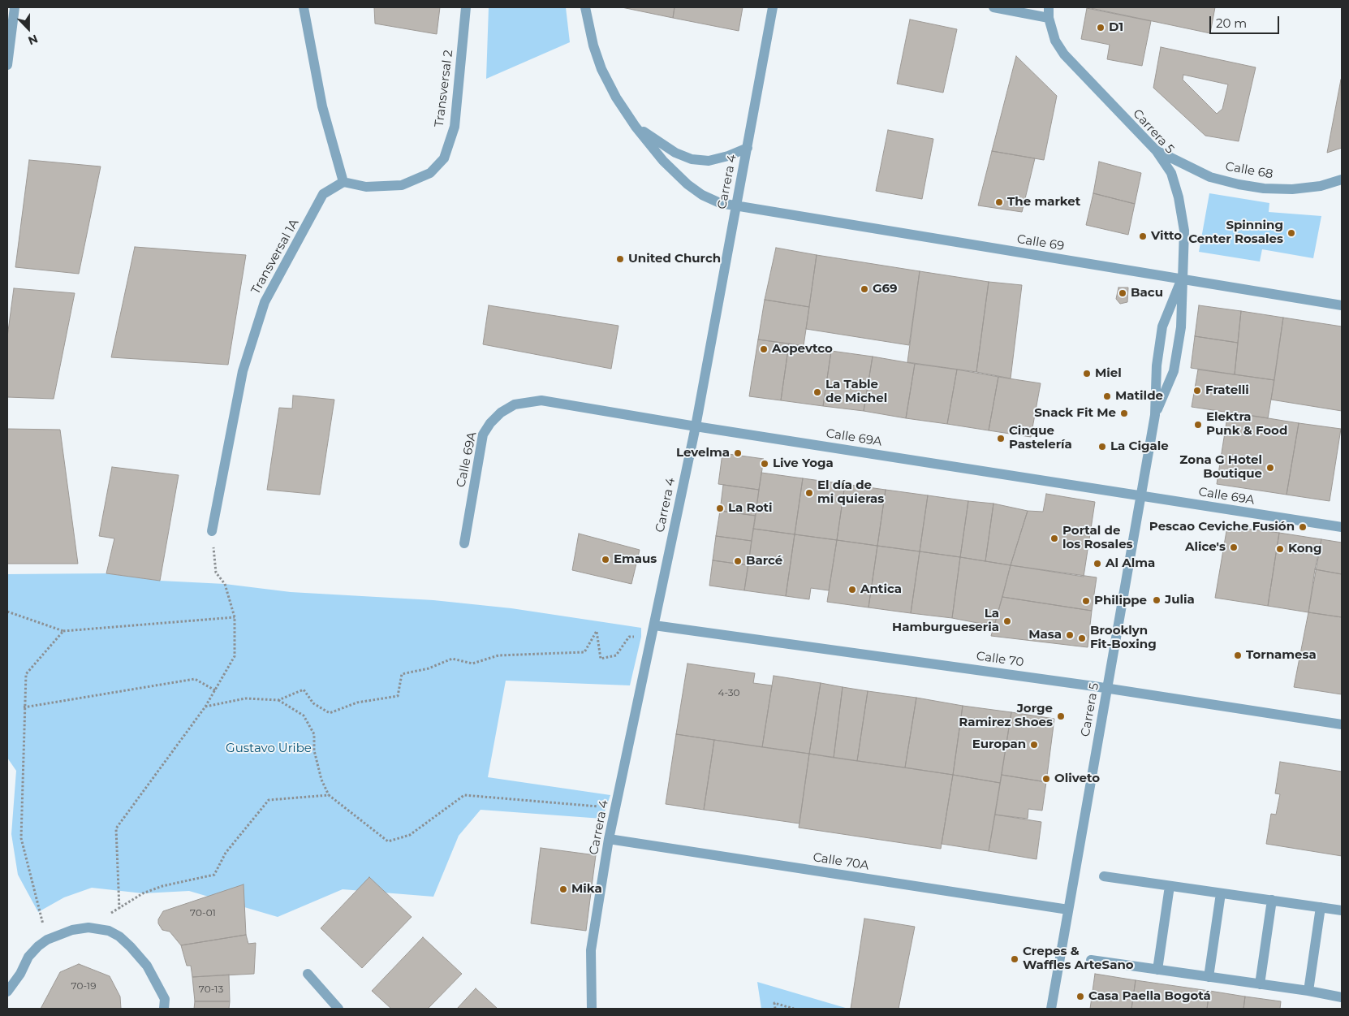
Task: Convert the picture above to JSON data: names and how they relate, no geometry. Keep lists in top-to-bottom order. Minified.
{"streets":{"street":["Transversal 2","Carrera 5","Calle 68","Carrera 4","Calle 69","Transversal 1A","Calle 69A","Calle 70","Calle 70A"]},"crossings":[["Transversal 2","Transversal 1A"],["Carrera 5","Calle 68"],["Carrera 5","Calle 69"],["Carrera 5","Calle 69A"],["Carrera 5","Calle 70"],["Carrera 5","Calle 70A"],["Carrera 4","Calle 69"],["Carrera 4","Calle 69A"],["Carrera 4","Calle 70"],["Carrera 4","Calle 70A"]],"parks":["Gustavo Uribe"],"places":["D1","The market","Spinning Center Rosales","Vitto","United Church","G69","Bacu","Aopevtco","Miel","Fratelli","La Table de Michel","Matilde","Snack Fit Me","Elektra Punk & Food","Cinque Pastelería","La Cigale","Levelma","Live Yoga","Zona G Hotel Boutique","El día de mi quieras","La Roti","Pescao Ceviche Fusión","Portal de los Rosales","Alice's","Kong","Emaus","Barcé","Al Alma","Antica","Julia","Philippe","La Hamburgueseria","Masa","Brooklyn Fit-Boxing","Tornamesa","Jorge Ramirez Shoes","Europan","Oliveto","Mika","Crepes & Waffles ArteSano","Casa Paella Bogotá"],"house_numbers":["4-30","70-01","70-19","70-13"],"scale_bar":"20 m","north":"bottom"}
